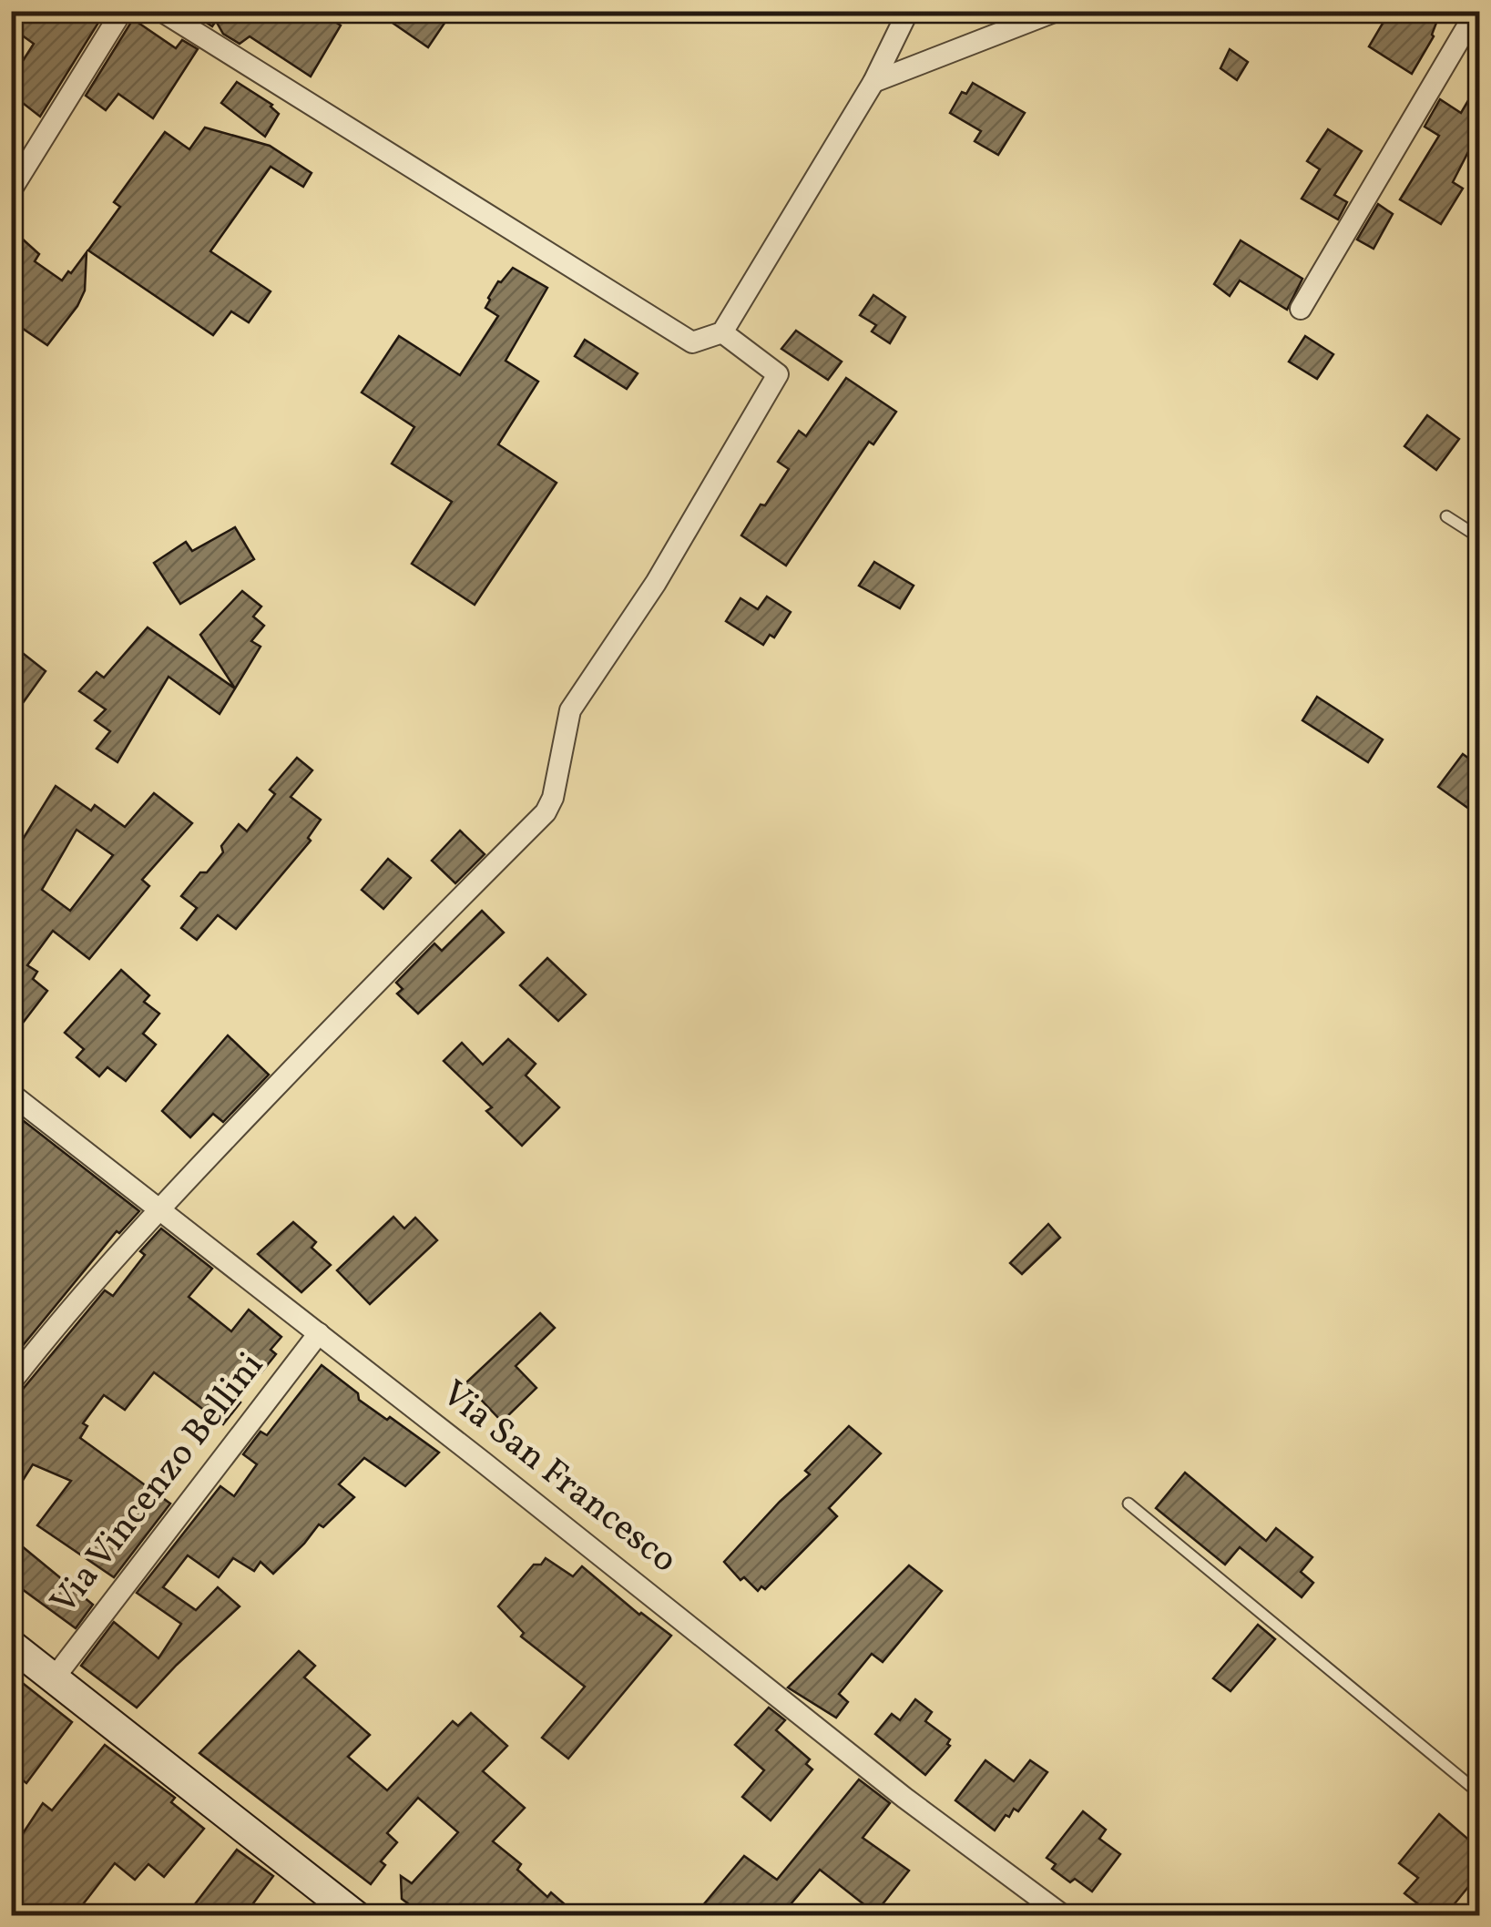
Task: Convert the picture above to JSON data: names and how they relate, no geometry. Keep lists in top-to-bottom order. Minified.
{"streets":{"street":["Via San Francesco","Via Vincenzo Bellini"]},"crossings":[["Via San Francesco","Via Vincenzo Bellini"]]}
